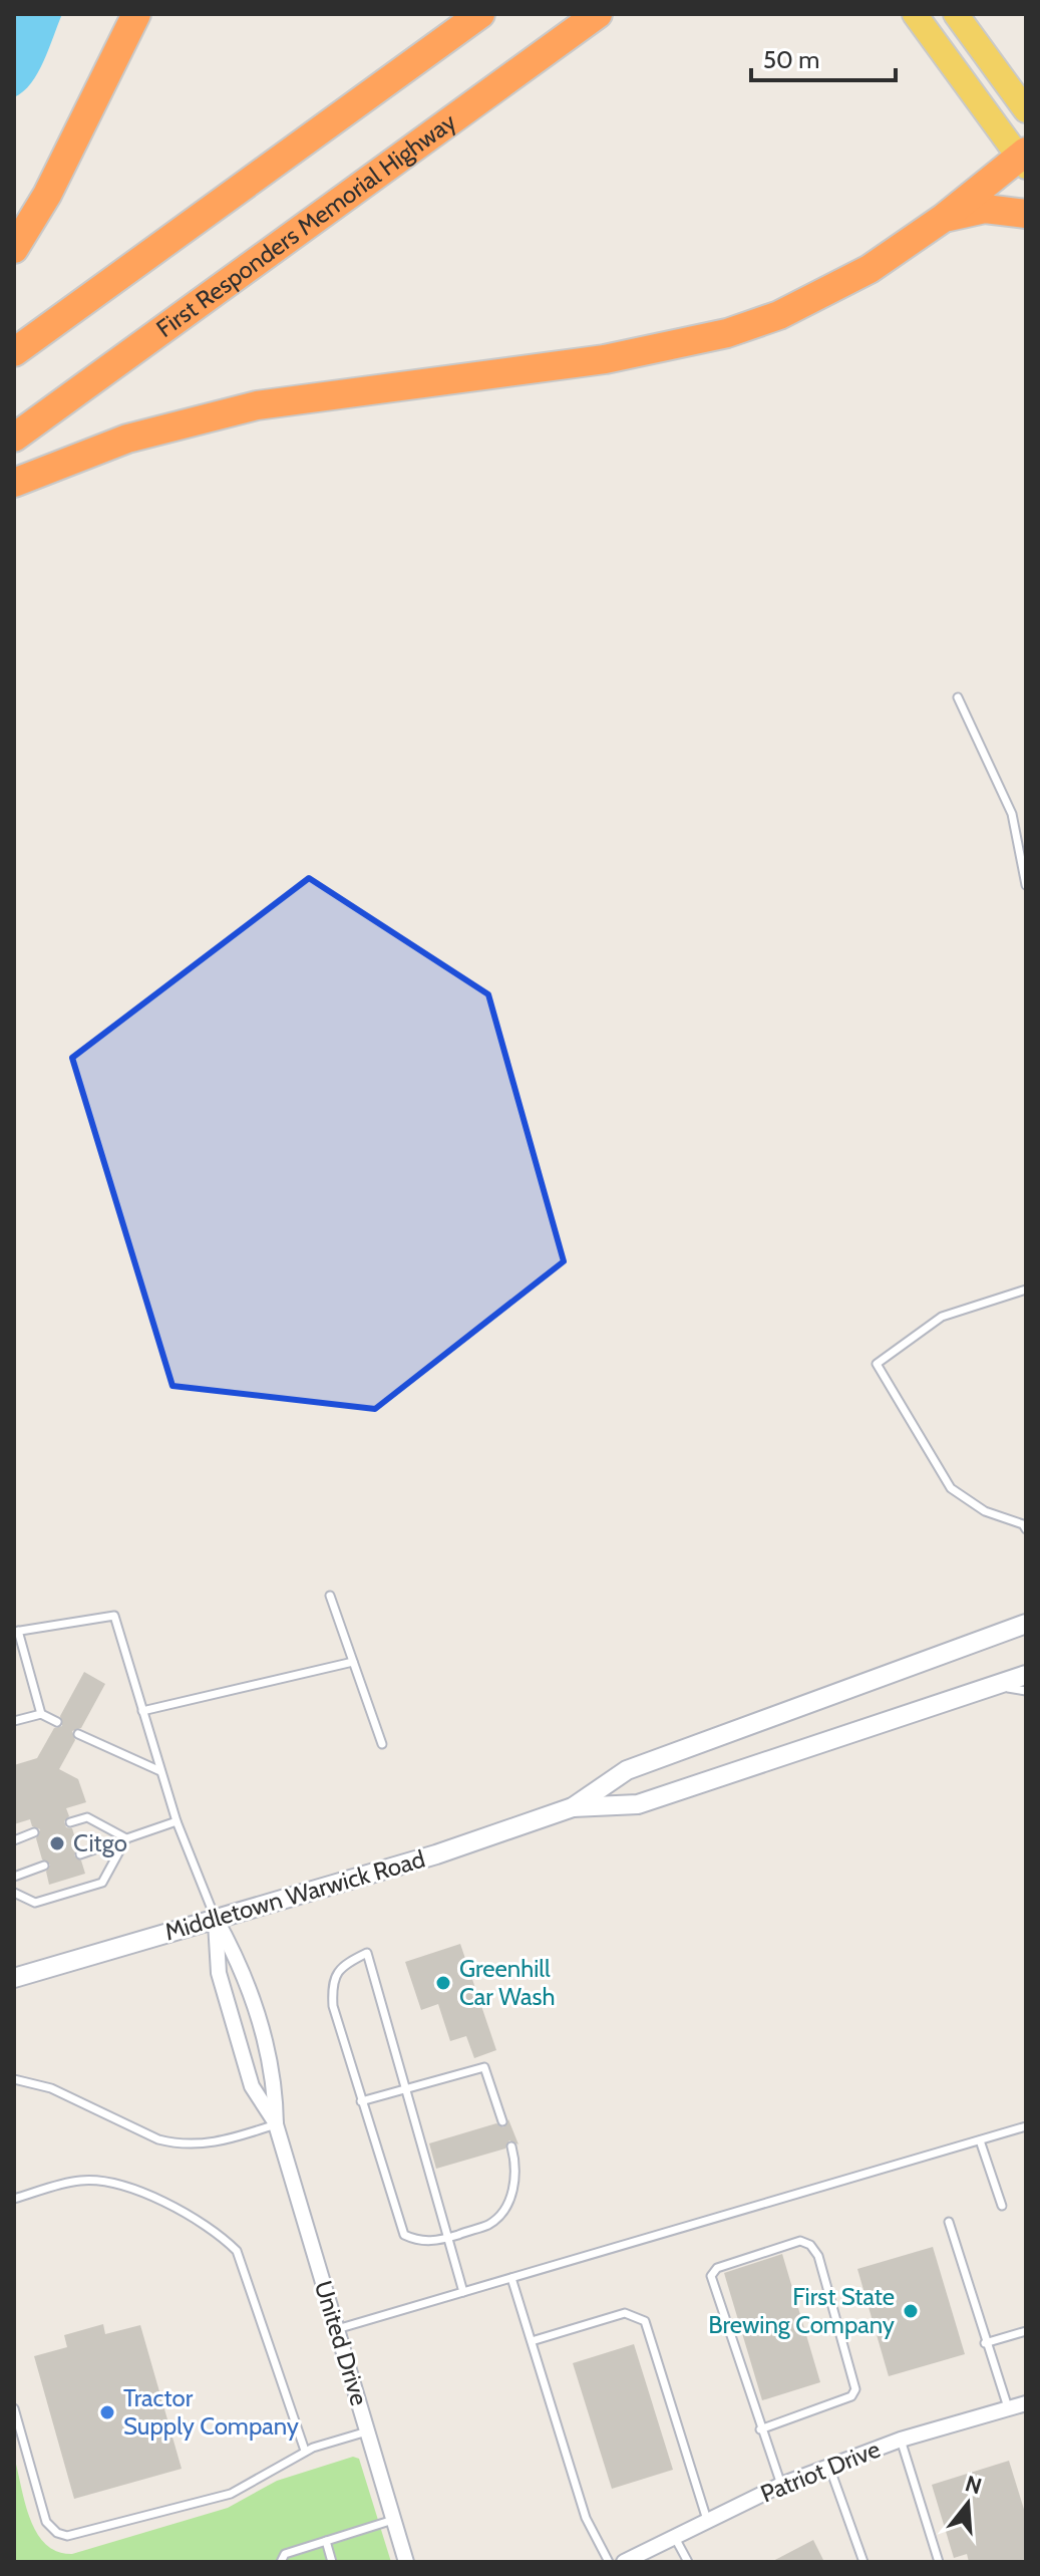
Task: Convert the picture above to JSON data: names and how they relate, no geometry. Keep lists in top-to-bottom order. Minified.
{"streets":{"highway":["First Responders Memorial Highway"],"street":["Middletown Warwick Road","United Drive","Patriot Drive"]},"crossings":[["Middletown Warwick Road","United Drive"]],"places":["Citgo","Greenhill Car Wash","First State Brewing Company","Tractor Supply Company"],"scale_bar":"50 m","north":"top"}
